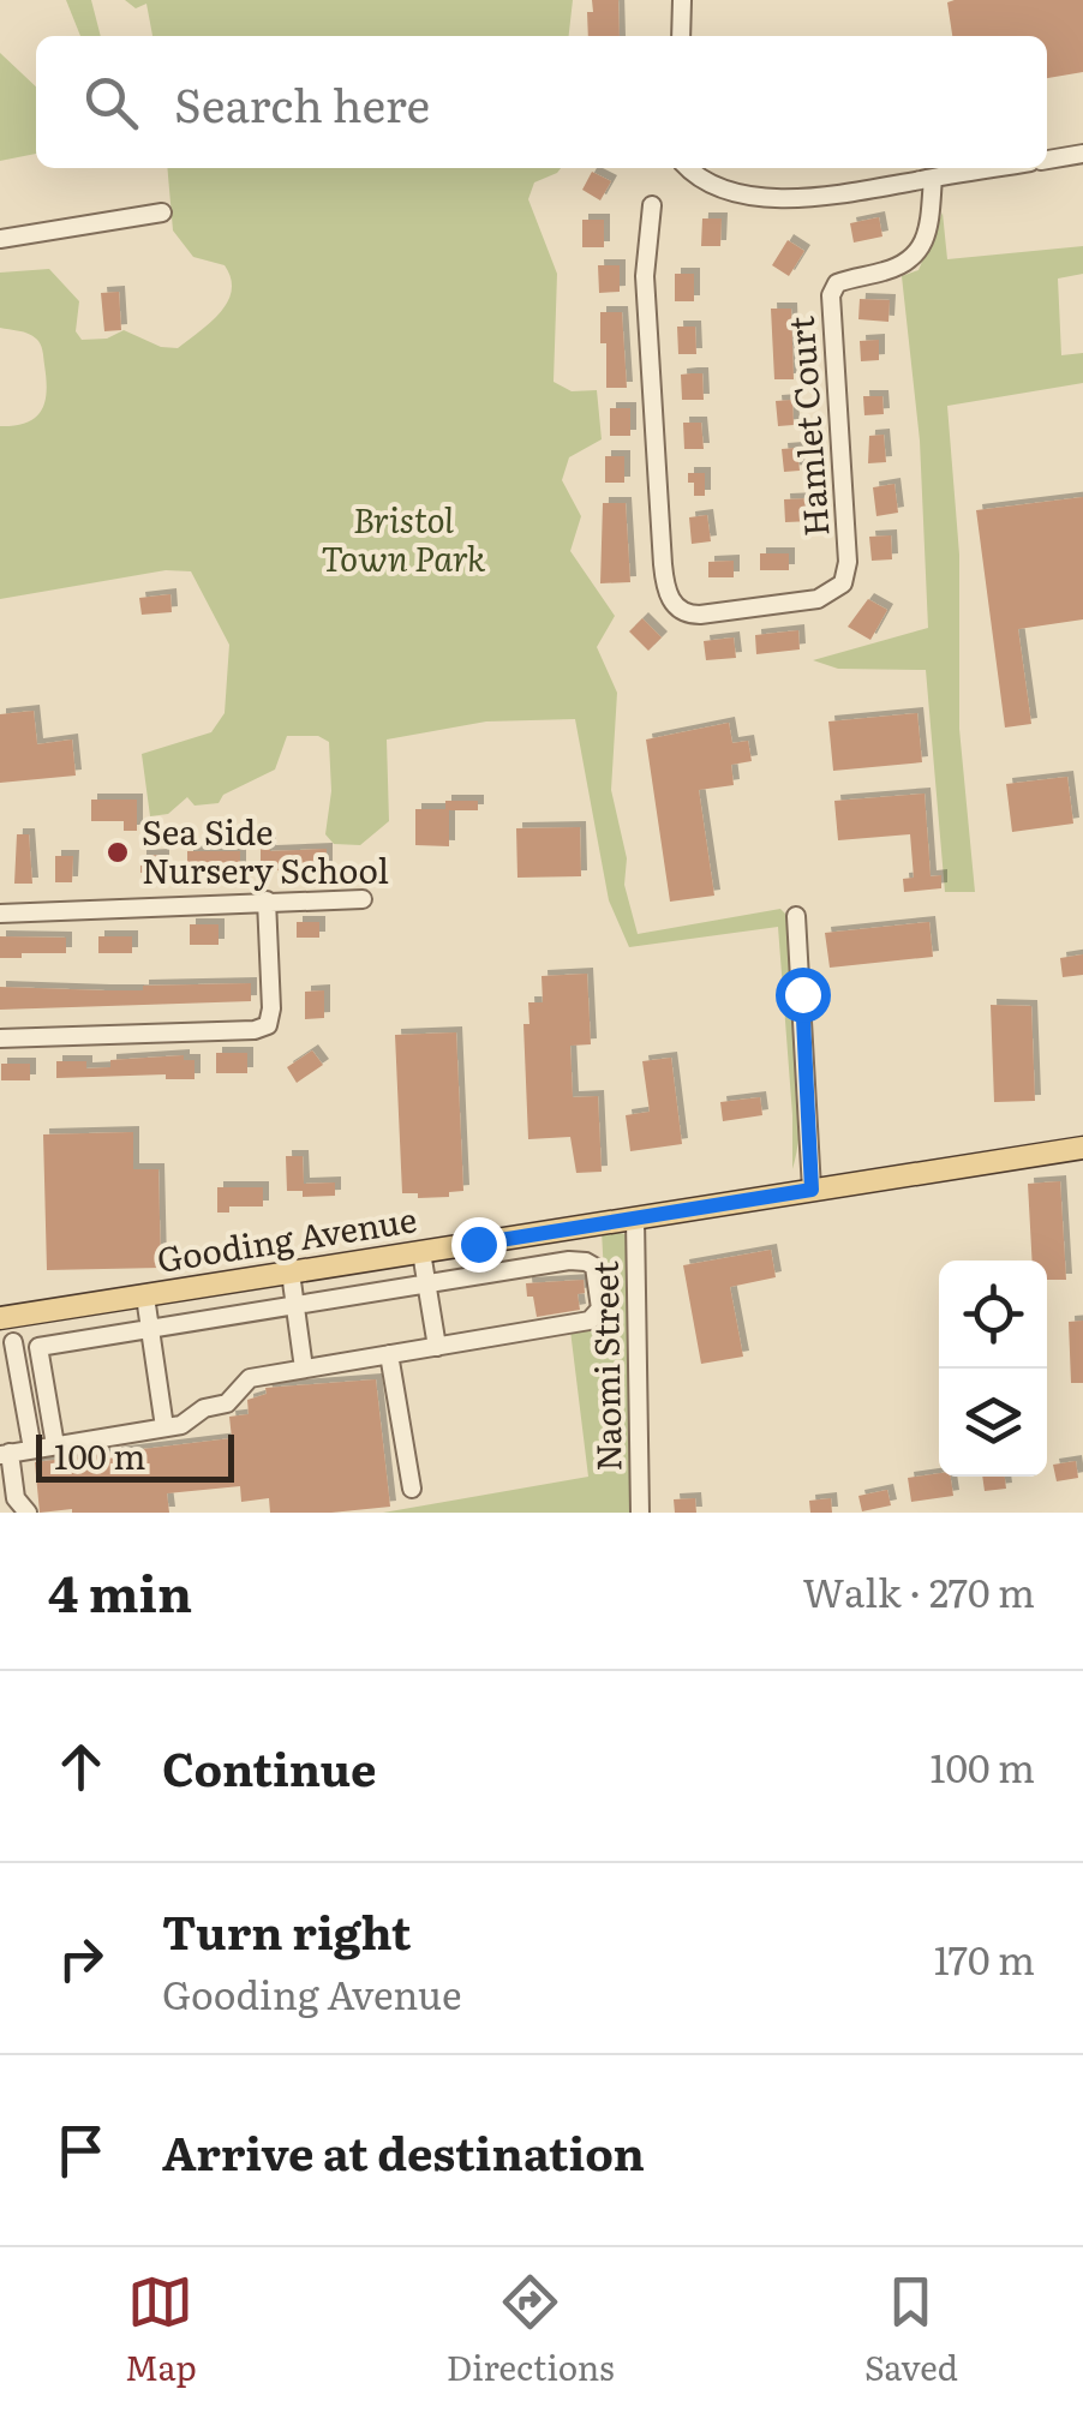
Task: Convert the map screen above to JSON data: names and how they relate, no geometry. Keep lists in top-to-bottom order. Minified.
{"streets":{"main road":["Gooding Avenue"],"street":["Hamlet Court","Naomi Street"]},"crossings":[["Gooding Avenue","Naomi Street"]],"parks":["Bristol Town Park"],"places":["Sea Side Nursery School"],"scale_bar":"100 m","page":{"search":"Search here","scale":"100 m","heading":["4 min","Walk · 270 m"],"list":[["Continue","100 m"],["Turn right","Gooding Avenue","170 m"],"Arrive at destination"],"nav":["Map","Directions","Saved"]}}
